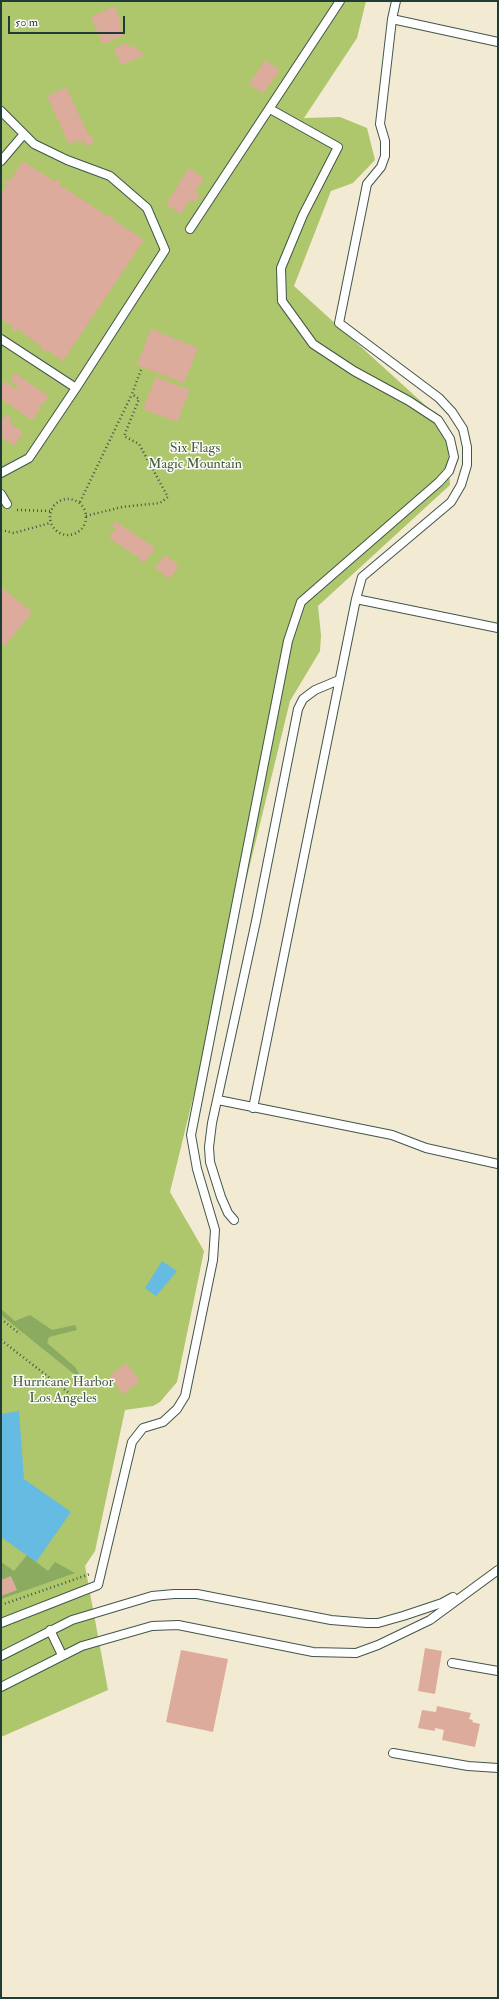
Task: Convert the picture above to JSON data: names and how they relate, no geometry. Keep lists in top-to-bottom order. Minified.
{"parks":["Six Flags Magic Mountain","Hurricane Harbor Los Angeles"],"scale_bar":"50 m"}
